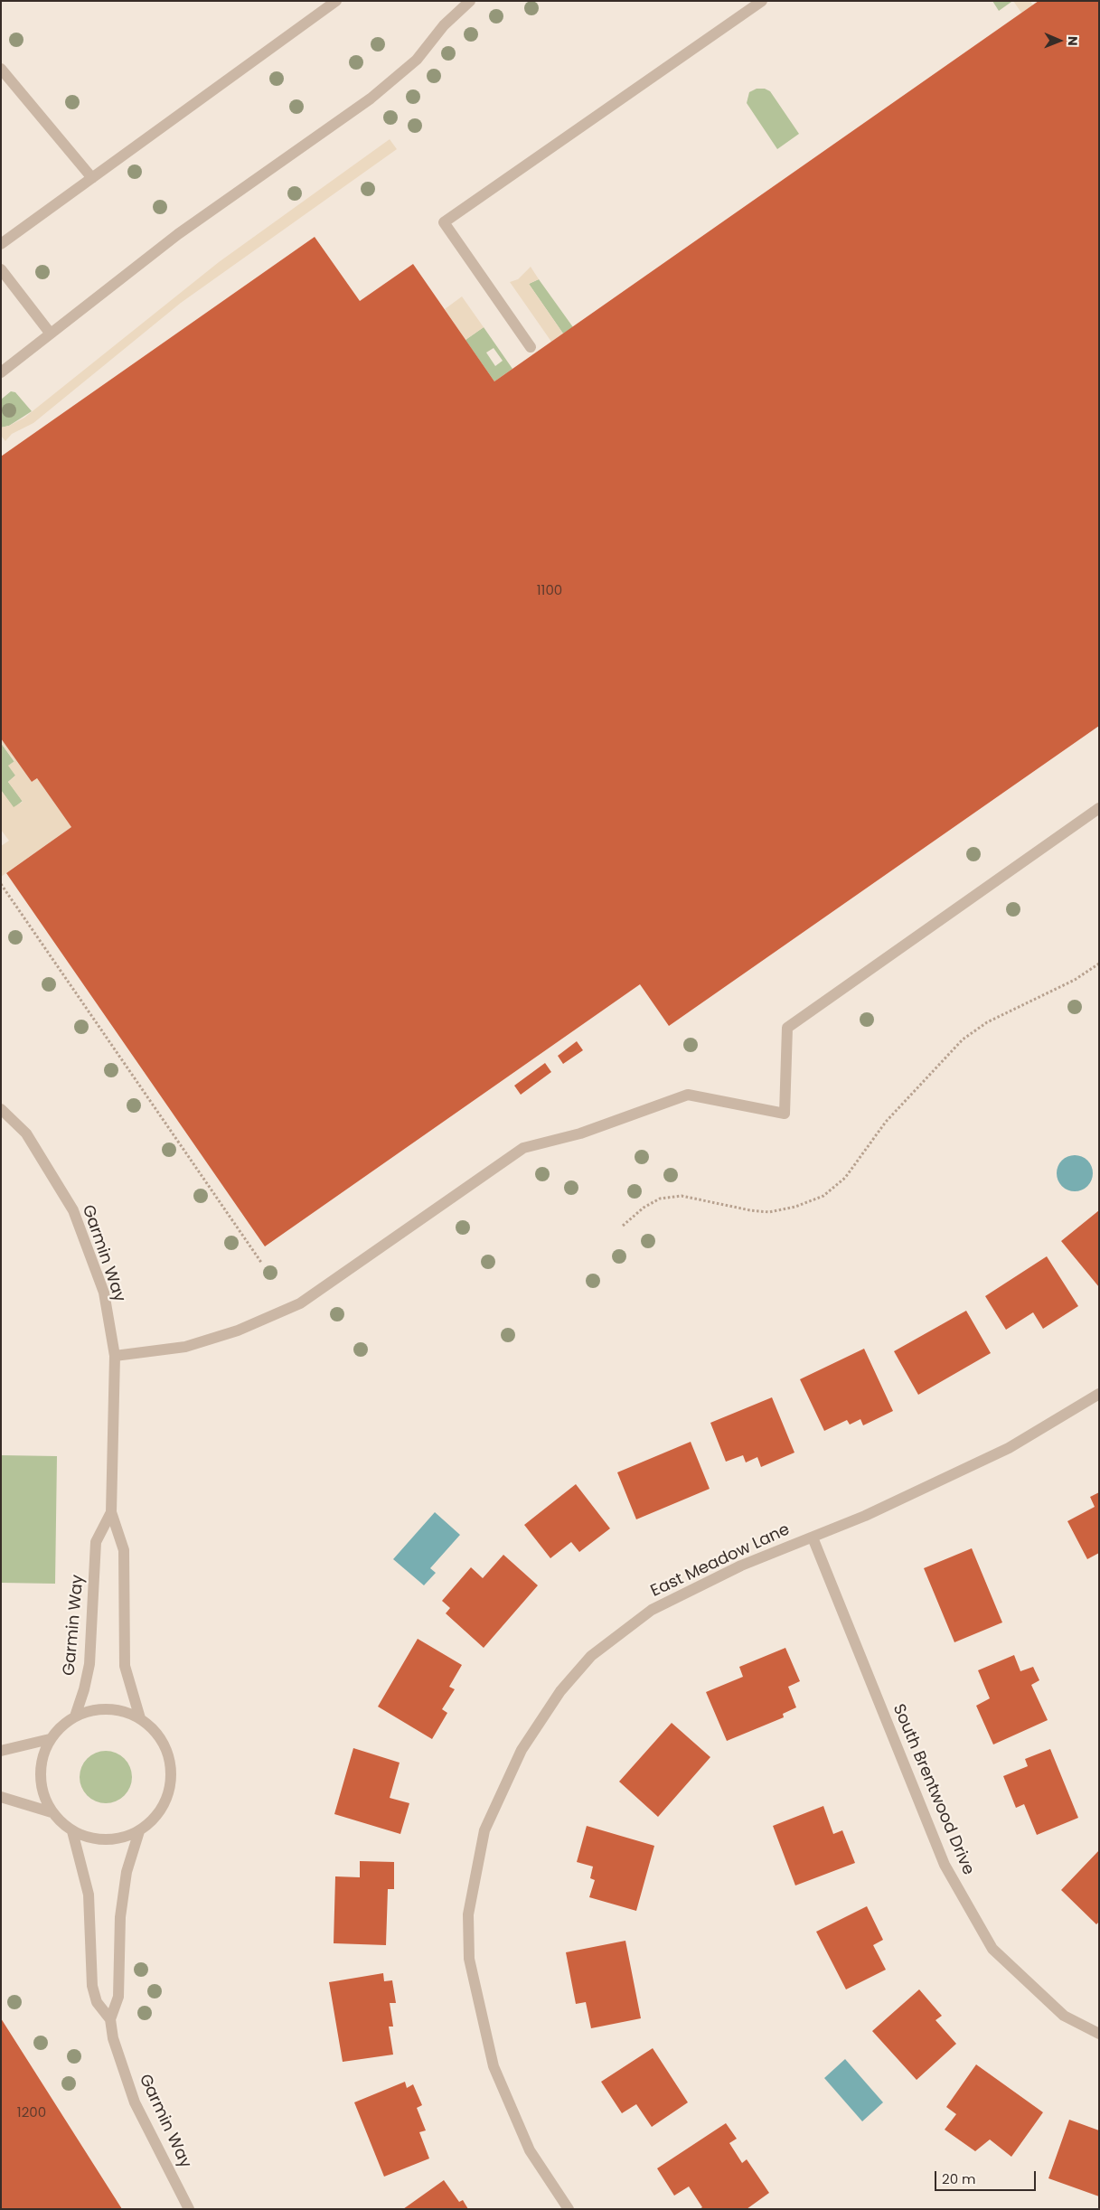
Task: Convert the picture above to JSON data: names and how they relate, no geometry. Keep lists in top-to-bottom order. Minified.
{"streets":{"street":["Garmin Way","East Meadow Lane","South Brentwood Drive"]},"crossings":[["East Meadow Lane","South Brentwood Drive"]],"house_numbers":["1100","1200"],"scale_bar":"20 m","north":"right"}
